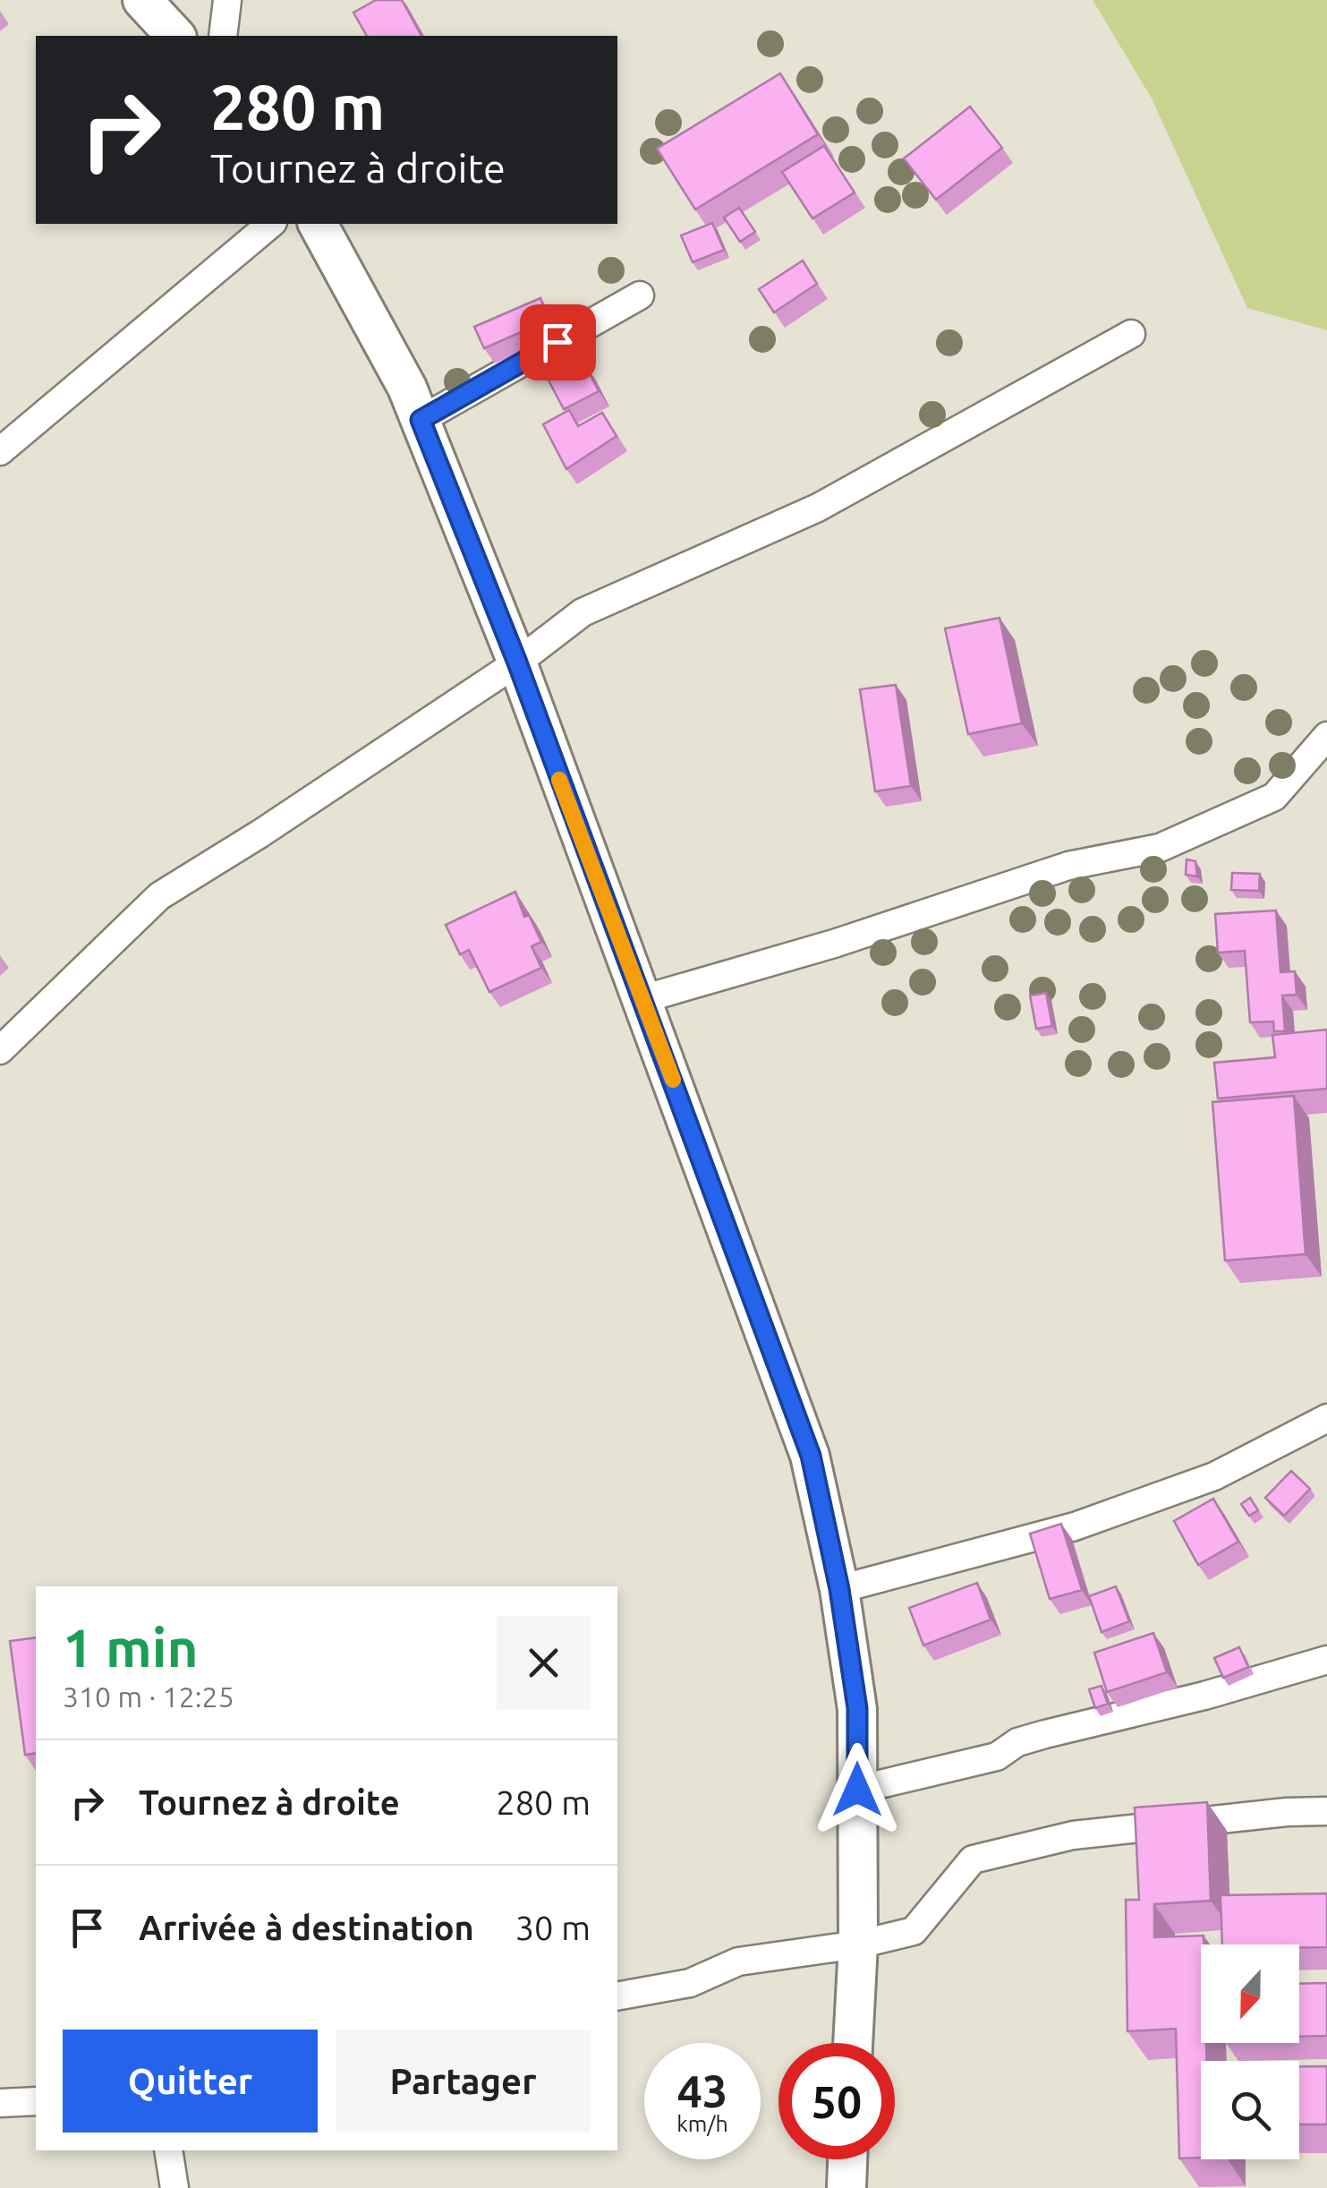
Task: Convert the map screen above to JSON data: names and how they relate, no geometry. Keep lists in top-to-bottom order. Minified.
{"north":"bottom","page":{"turn":["280 m","Tournez à droite"],"heading":["1 min","310 m · 12:25"],"list":[{"name":"Tournez à droite","value":"280 m"},{"name":"Arrivée à destination","value":"30 m"}],"buttons":["Quitter","Partager"],"speed":"43 km/h","limit":"50"}}
